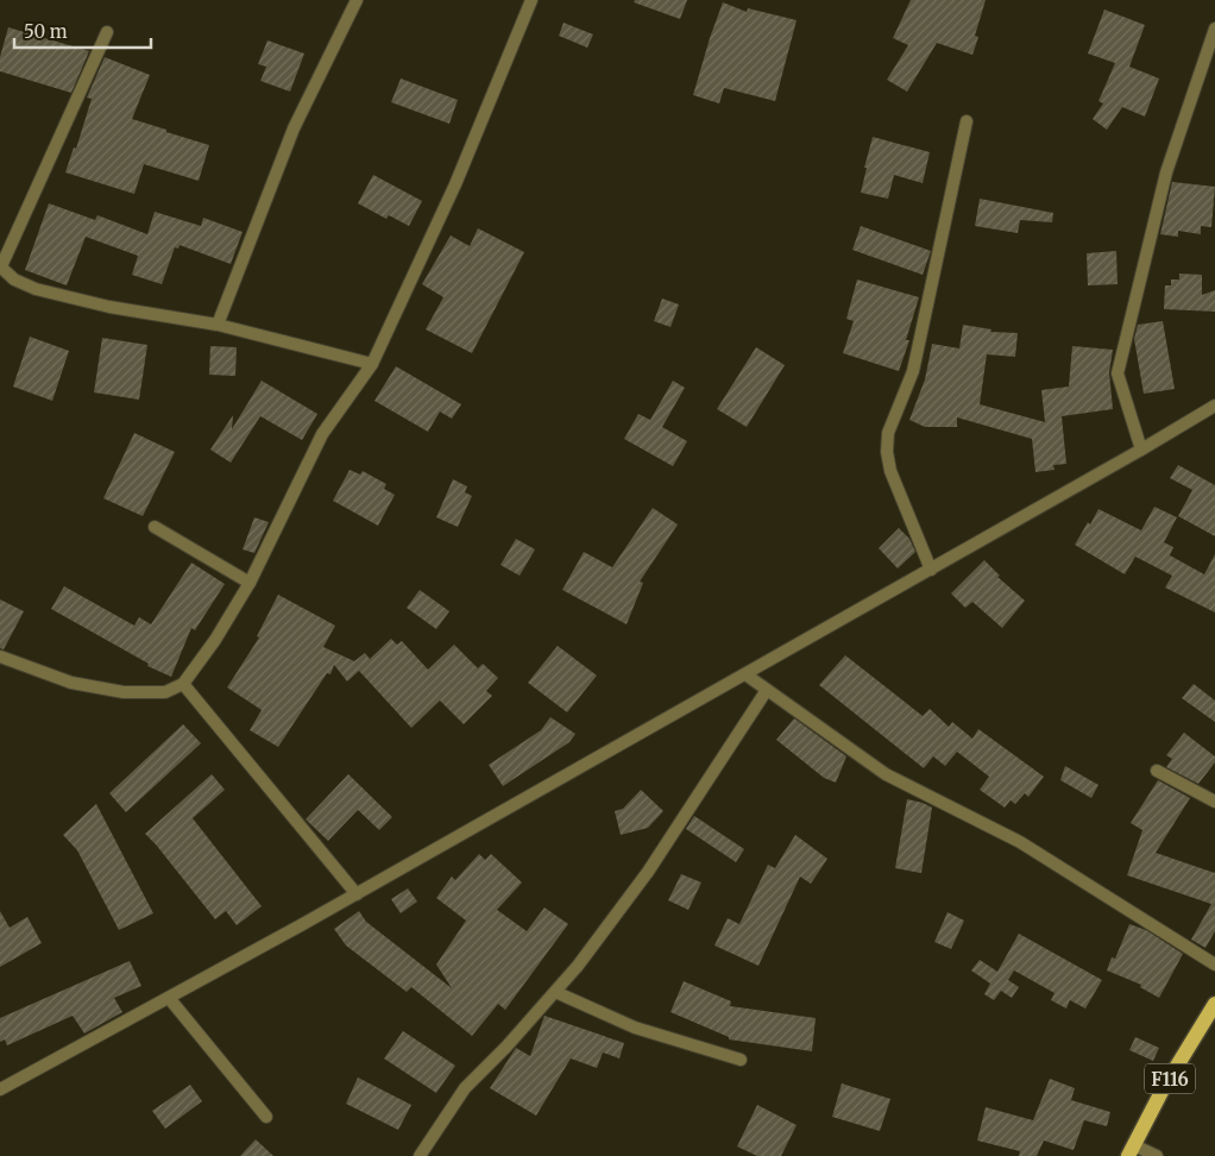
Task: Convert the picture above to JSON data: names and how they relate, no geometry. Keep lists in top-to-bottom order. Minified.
{"streets":{"main road":["F116"]},"scale_bar":"50 m"}
